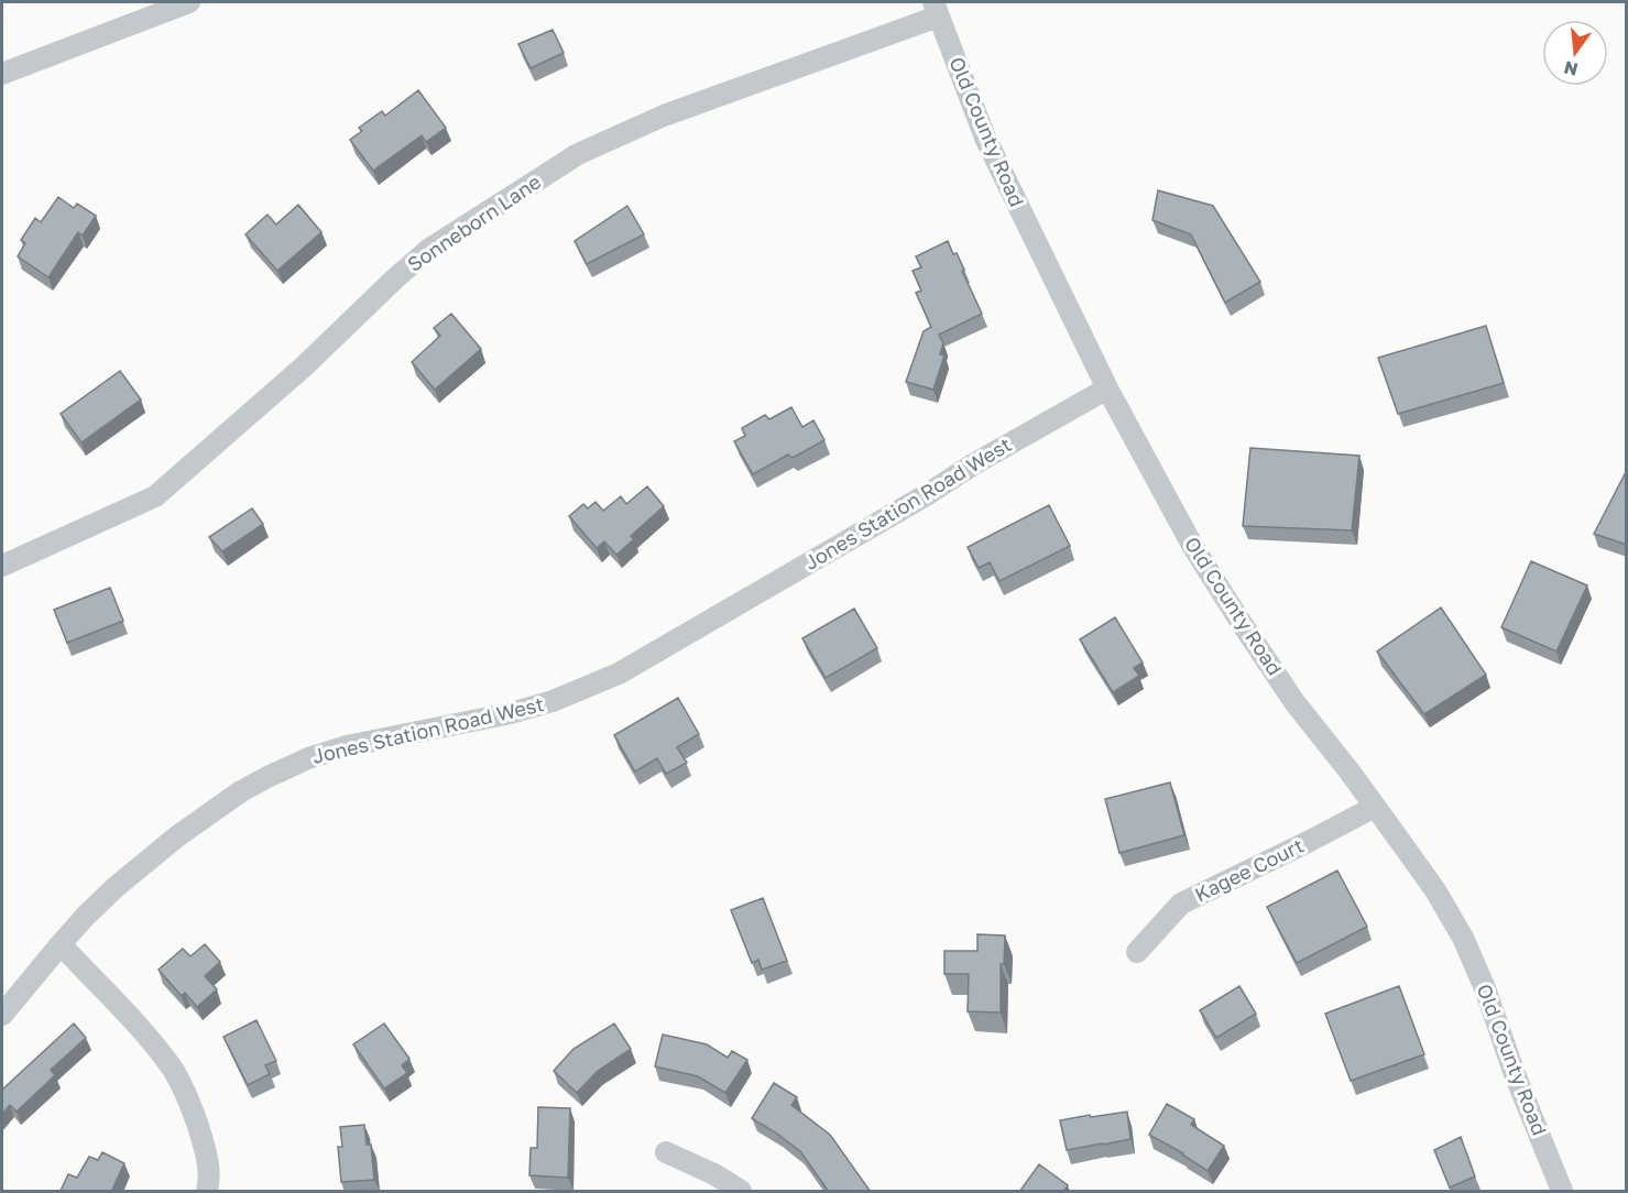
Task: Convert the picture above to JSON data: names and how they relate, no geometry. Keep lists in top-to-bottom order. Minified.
{"streets":{"street":["Old County Road","Sonneborn Lane","Jones Station Road West","Kagee Court"]},"crossings":[["Old County Road","Sonneborn Lane"],["Old County Road","Jones Station Road West"],["Old County Road","Kagee Court"]],"north":"bottom"}
